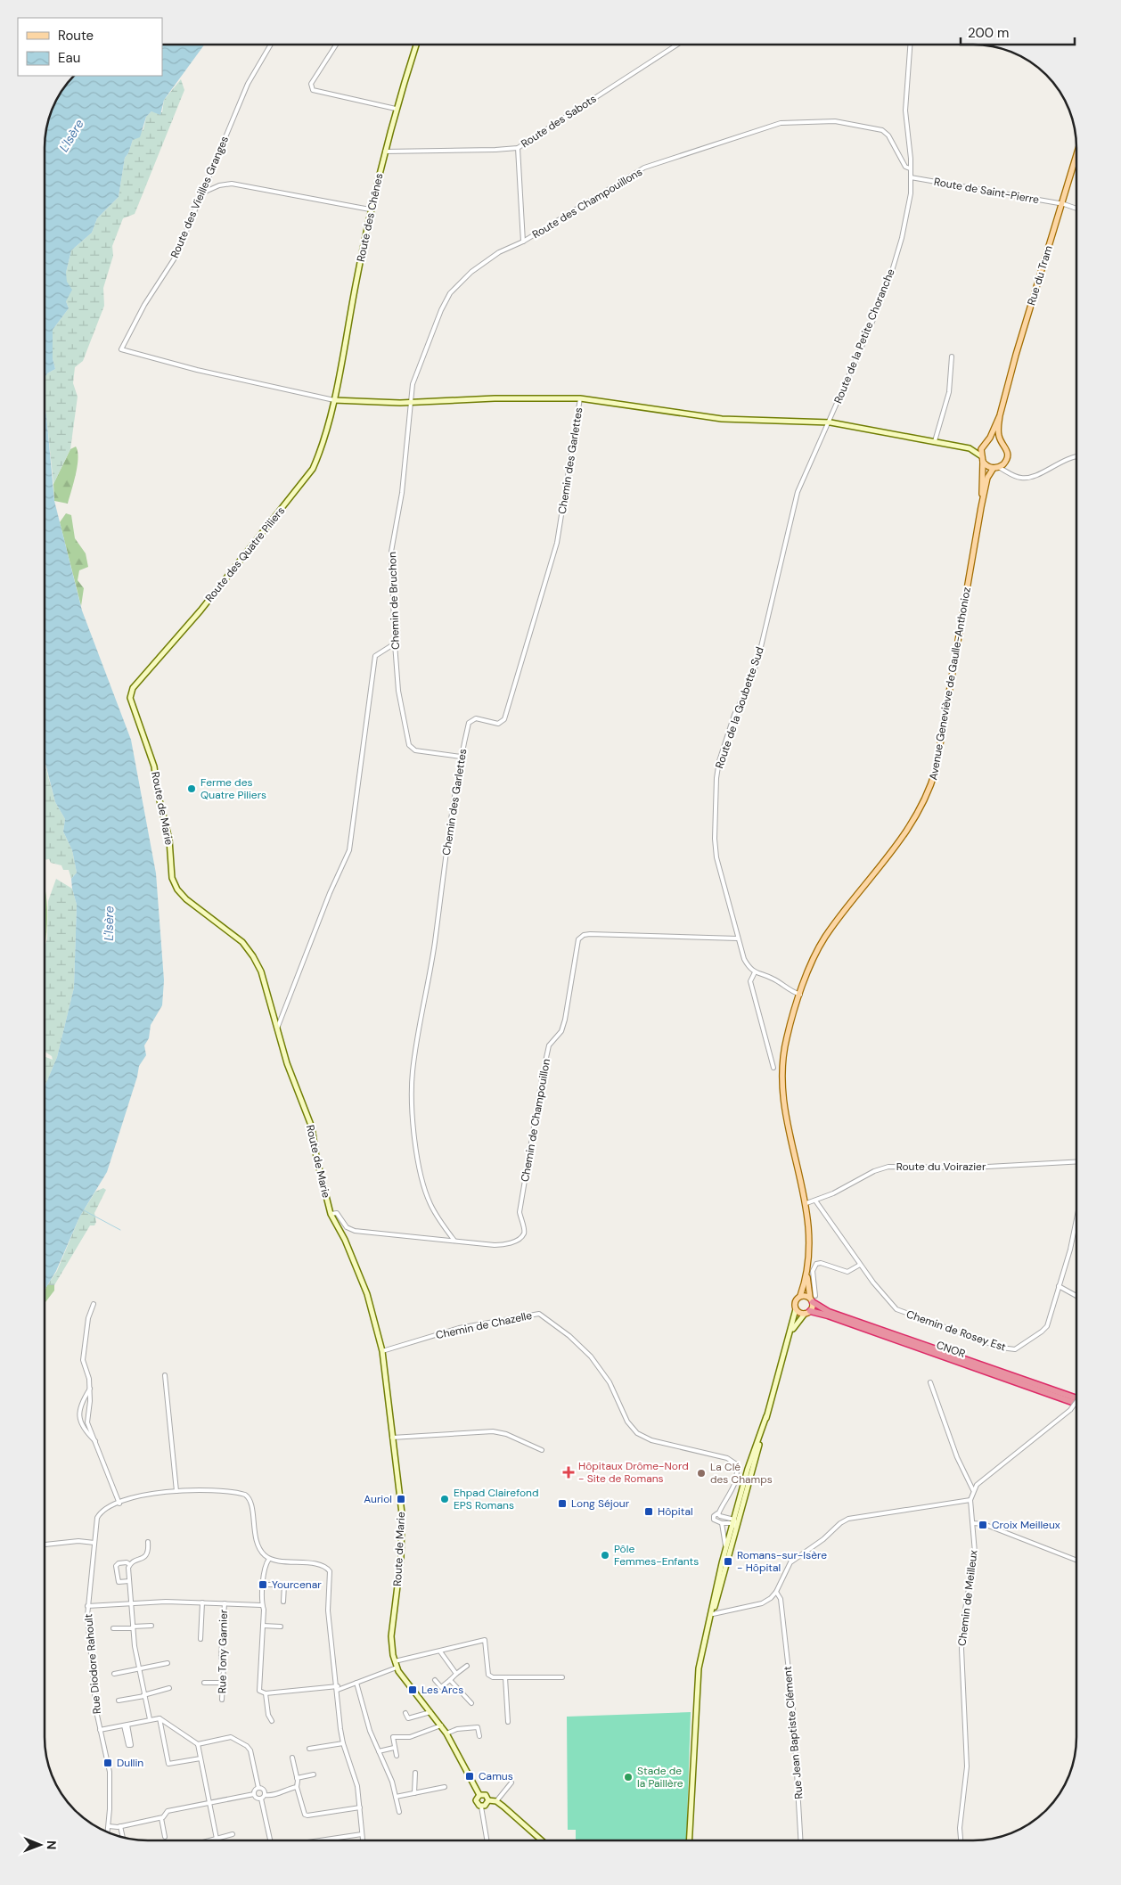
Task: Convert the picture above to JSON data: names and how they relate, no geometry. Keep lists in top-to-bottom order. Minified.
{"streets":{"highway":["CNOR"],"main road":["Rue du Tram","Avenue Geneviève de Gaulle-Anthonioz"],"street":["Route des Sabots","Route de Saint-Pierre","Route des Vieilles Granges","Route des Champouillons","Route des Chênes","Route de la Petite Choranche","Chemin des Garlettes","Route des Quatre Piliers","Chemin de Bruchon","Route de la Goubette Sud","Route de Marie","Chemin de Champouillon","Route du Voirazier","Chemin de Chazelle","Chemin de Rosey Est","Chemin de Meilleux","Rue Tony Garnier","Rue Diodore Rahoult","Rue Jean Baptiste Clément"]},"crossings":[["Route des Sabots","Route des Chênes"],["Route de Saint-Pierre","Rue du Tram"],["Route de Saint-Pierre","Route de la Petite Choranche"],["Route des Vieilles Granges","Route des Chênes"],["Route des Vieilles Granges","Route des Quatre Piliers"],["Route des Champouillons","Route de la Petite Choranche"],["Route des Champouillons","Chemin de Bruchon"],["Route des Chênes","Route des Quatre Piliers"],["Route de la Petite Choranche","Route de la Goubette Sud"],["Chemin des Garlettes","Chemin de Bruchon"],["Chemin des Garlettes","Chemin de Champouillon"],["Route des Quatre Piliers","Route de Marie"],["Avenue Geneviève de Gaulle-Anthonioz","Route du Voirazier"],["Avenue Geneviève de Gaulle-Anthonioz","CNOR"],["Route de la Goubette Sud","Chemin de Champouillon"],["Route de Marie","Chemin de Chazelle"],["Route du Voirazier","Chemin de Rosey Est"]],"water":["L'Isère"],"places":{"other":["Ferme des Quatre Piliers","La Clé des Champs","Ehpad Clairefond EPS Romans","Pôle Femmes-Enfants","Stade de la Paillère"],"health":["Hôpitaux Drôme-Nord - Site de Romans"],"transit":["Auriol","Long Séjour","Hôpital","Croix Meilleux","Romans-sur-Isère - Hôpital","Yourcenar","Les Arcs","Dullin","Camus"]},"legend":["Route","Eau"],"scale_bar":"200 m","north":"right"}
